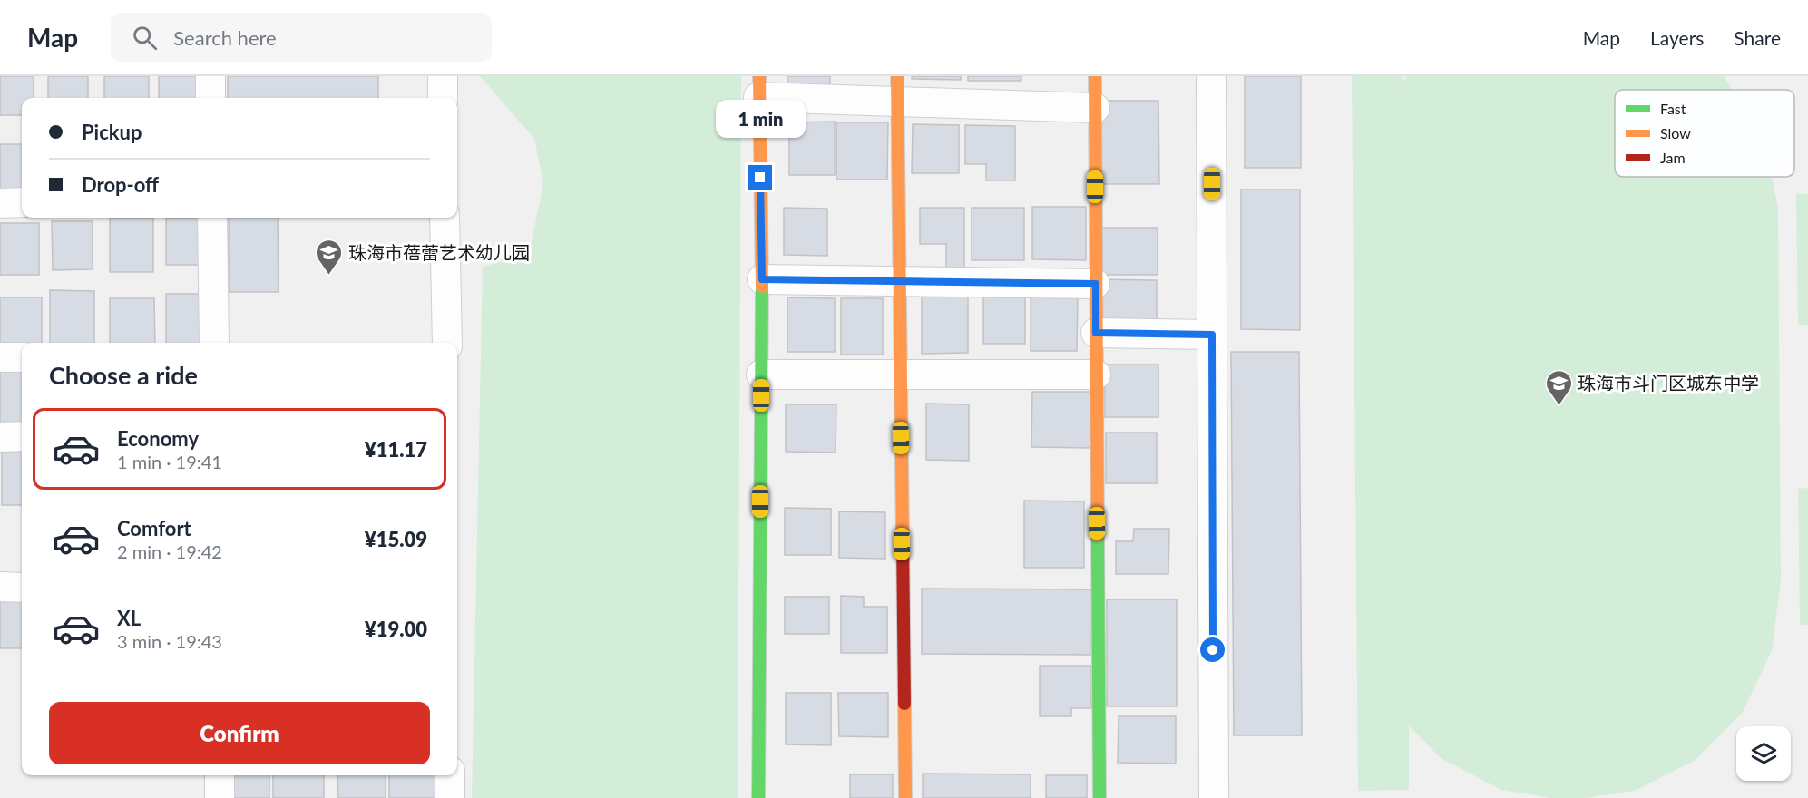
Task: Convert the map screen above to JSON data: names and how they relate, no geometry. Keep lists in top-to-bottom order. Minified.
{"places":{"school or university":["珠海市蓓蕾艺术幼儿园","珠海市斗门区城东中学"]},"legend":["Fast","Slow","Jam"],"page":{"header":"Map","search":"Search here","nav":["Map","Layers","Share"],"banner":["Pickup","Drop-off"],"bubble":"1 min","heading":"Choose a ride","list":[{"name":"Economy","note":"1 min · 19:41","value":"¥11.17"},{"name":"Comfort","note":"2 min · 19:42","value":"¥15.09"},{"name":"XL","note":"3 min · 19:43","value":"¥19.00"}],"buttons":"Confirm"}}
